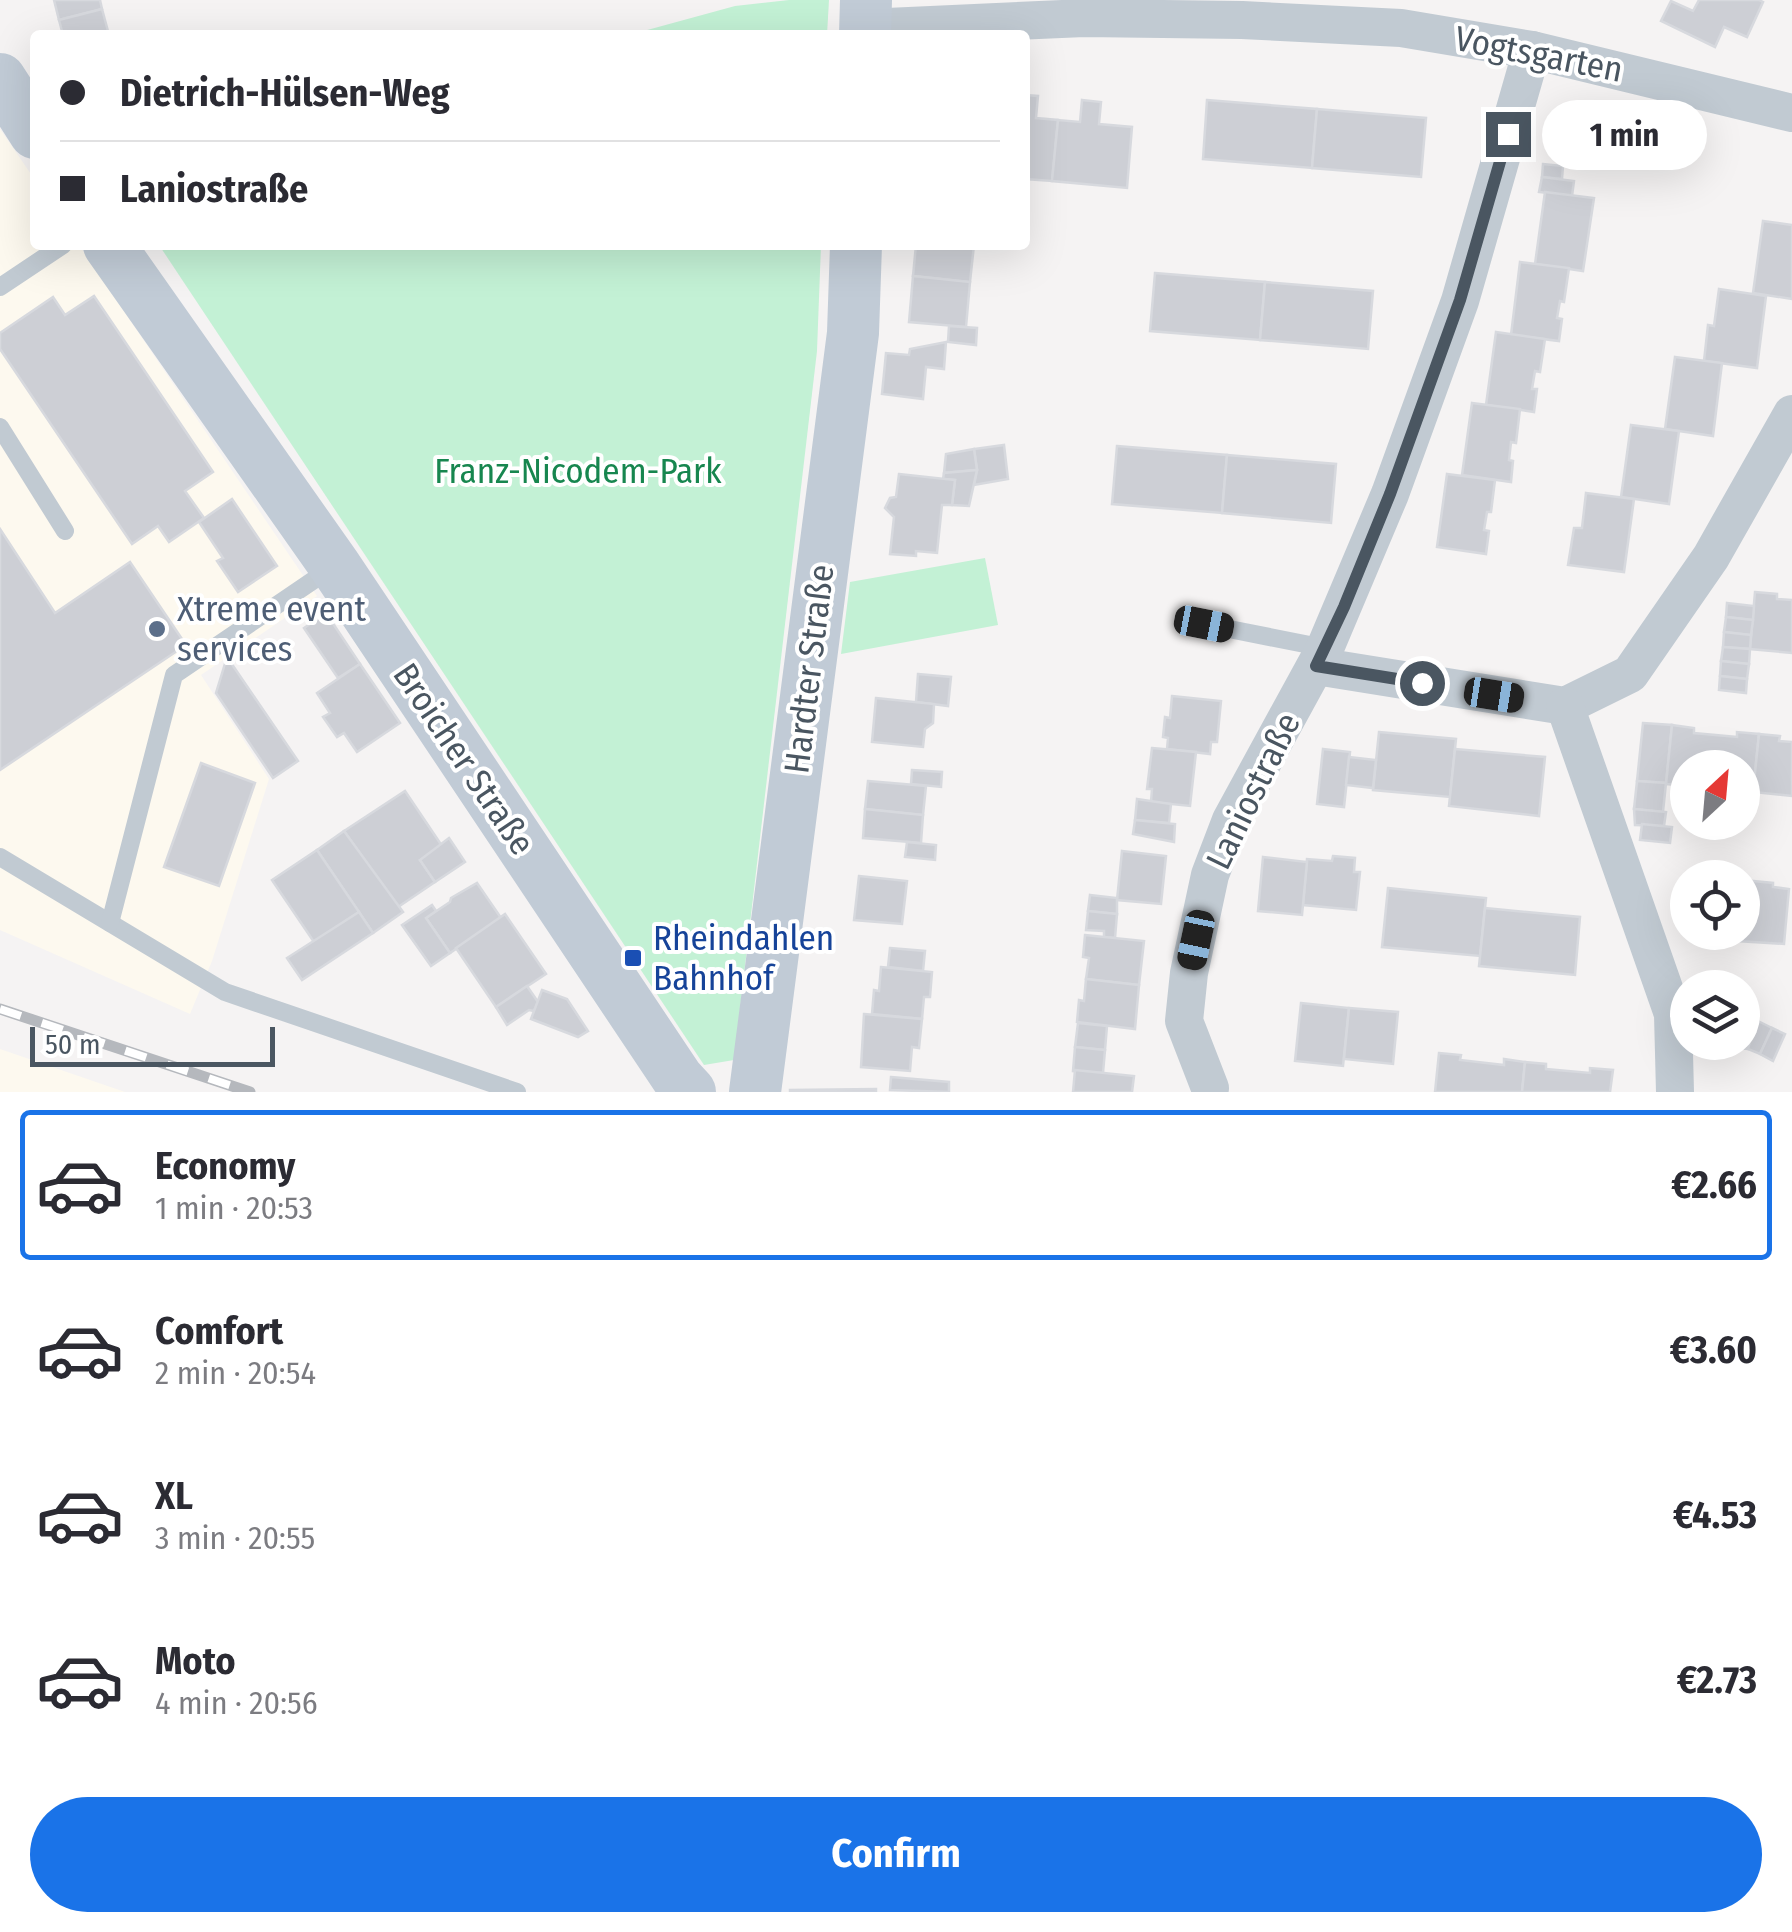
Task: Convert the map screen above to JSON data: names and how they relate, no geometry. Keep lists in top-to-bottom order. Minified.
{"streets":{"street":["Vogtsgarten","Hardter Straße","Broicher Straße","Laniostraße"]},"crossings":[["Vogtsgarten","Laniostraße"]],"parks":["Franz-Nicodem-Park"],"places":{"other":["Xtreme event services"],"transit":["Rheindahlen Bahnhof"]},"scale_bar":"50 m","north":"top right","page":{"banner":["Dietrich-Hülsen-Weg","Laniostraße"],"bubble":"1 min","scale":"50 m","list":[{"name":"Economy","note":"1 min · 20:53","value":"€2.66"},{"name":"Comfort","note":"2 min · 20:54","value":"€3.60"},{"name":"XL","note":"3 min · 20:55","value":"€4.53"},{"name":"Moto","note":"4 min · 20:56","value":"€2.73"}],"buttons":"Confirm"}}
